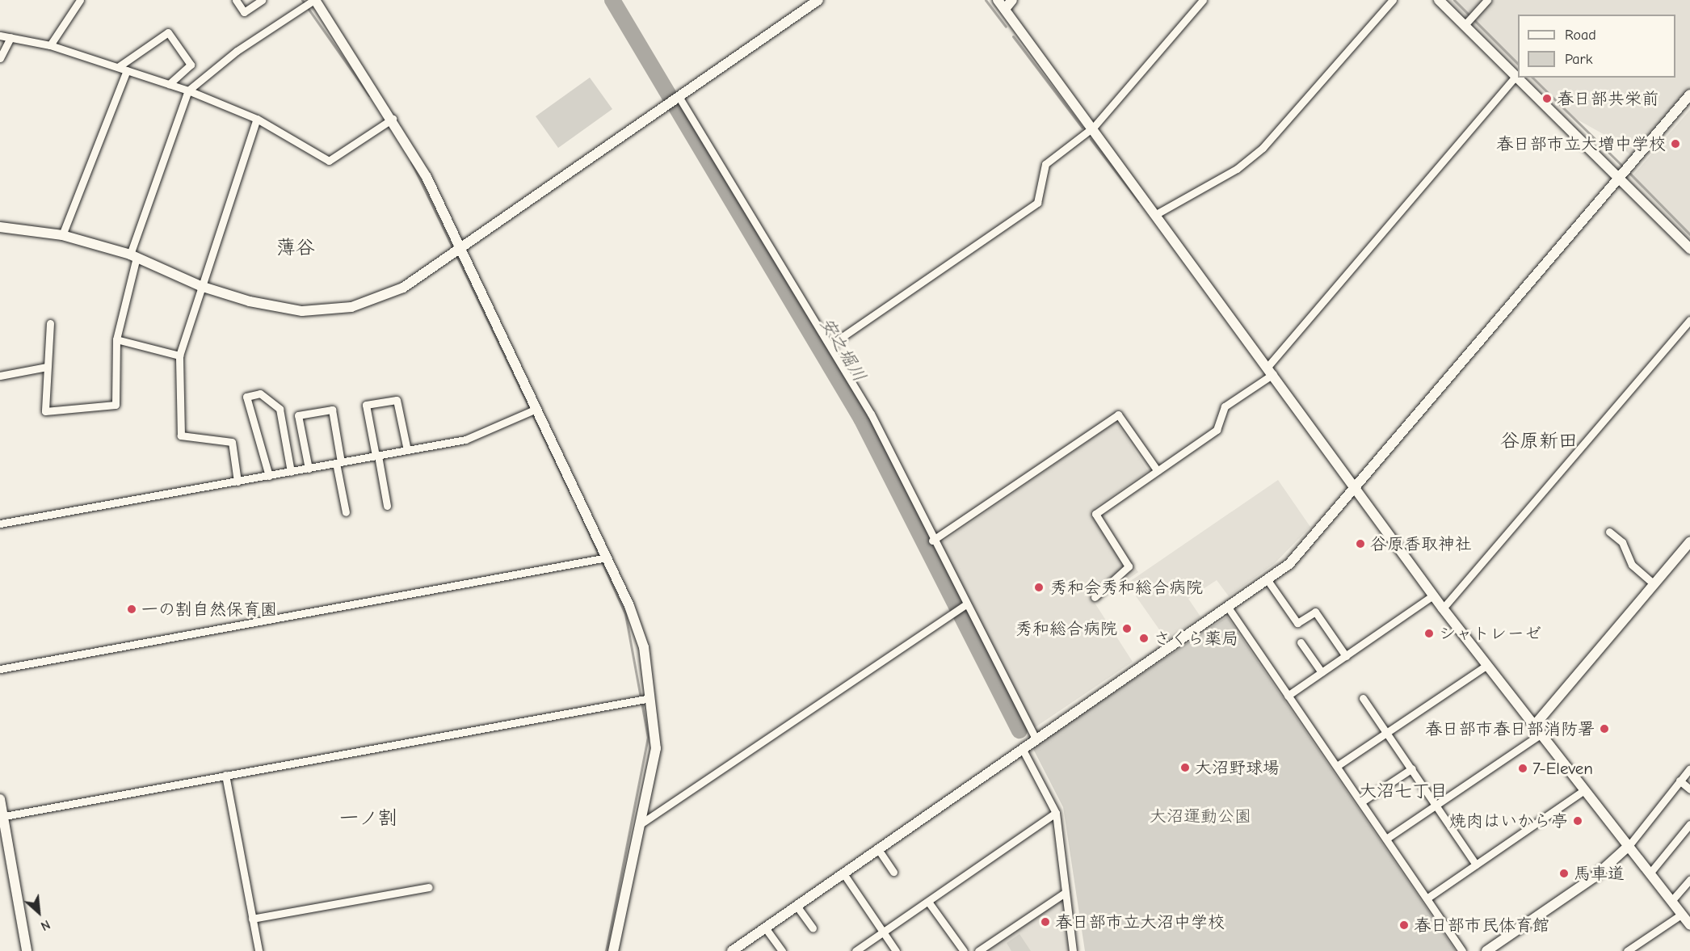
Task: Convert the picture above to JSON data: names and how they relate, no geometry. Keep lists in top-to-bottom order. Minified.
{"districts":["薄谷","谷原新田","大沼七丁目","一ノ割"],"water":["安之堀川"],"parks":["大沼運動公園"],"places":["春日部共栄前","春日部市立大増中学校","谷原香取神社","秀和会秀和総合病院","一の割自然保育園","秀和総合病院","シャトレーゼ","さくら薬局","春日部市春日部消防署","大沼野球場","7-Eleven","焼肉はいから亭","馬車道","春日部市立大沼中学校","春日部市民体育館"],"legend":["Road","Park"],"north":"bottom right"}
